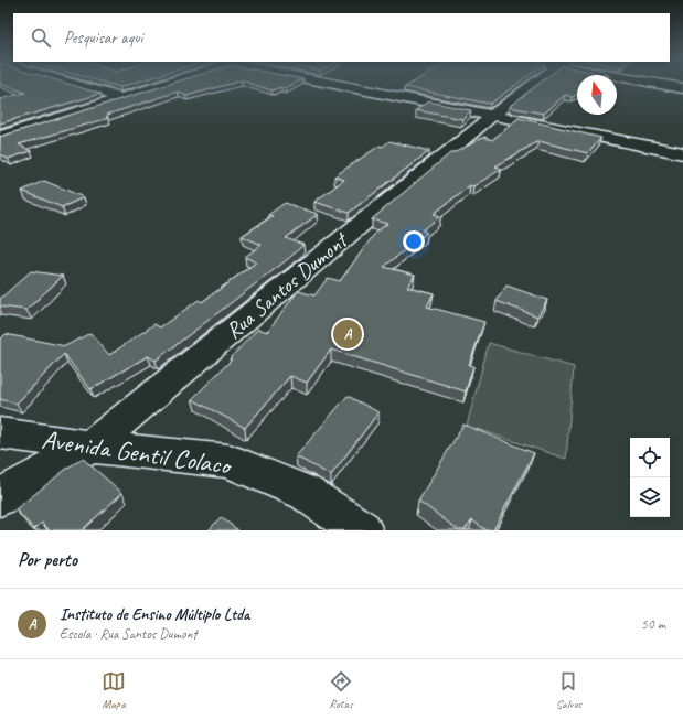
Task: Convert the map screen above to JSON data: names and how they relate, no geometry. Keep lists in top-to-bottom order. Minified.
{"streets":{"street":["Rua Santos Dumont","Avenida Gentil Colaco"]},"crossings":[["Rua Santos Dumont","Avenida Gentil Colaco"]],"north":"top","page":{"search":"Pesquisar aqui","pins":"A","heading":"Por perto","list":[{"mark":"A","name":"Instituto de Ensino Múltiplo Ltda","note":"Escola · Rua Santos Dumont","value":"50 m"}],"nav":["Mapa","Rotas","Salvos"]}}
